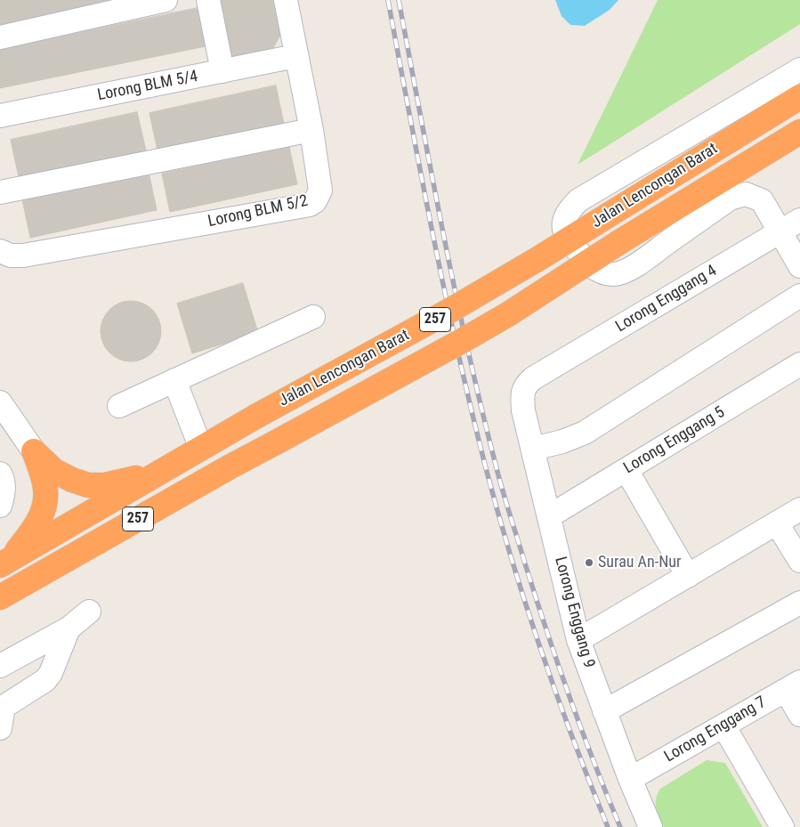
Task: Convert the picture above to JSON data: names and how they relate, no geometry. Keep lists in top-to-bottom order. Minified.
{"streets":{"highway":["Jalan Lencongan Barat","257"],"street":["Lorong BLM 5/4","Lorong BLM 5/2","Lorong Enggang 4","Lorong Enggang 5","Lorong Enggang 9","Lorong Enggang 7"]},"crossings":[["Lorong BLM 5/4","Lorong BLM 5/2"],["Lorong Enggang 4","Lorong Enggang 9"],["Lorong Enggang 5","Lorong Enggang 9"],["Lorong Enggang 9","Lorong Enggang 7"]],"places":["Surau An-Nur"]}
